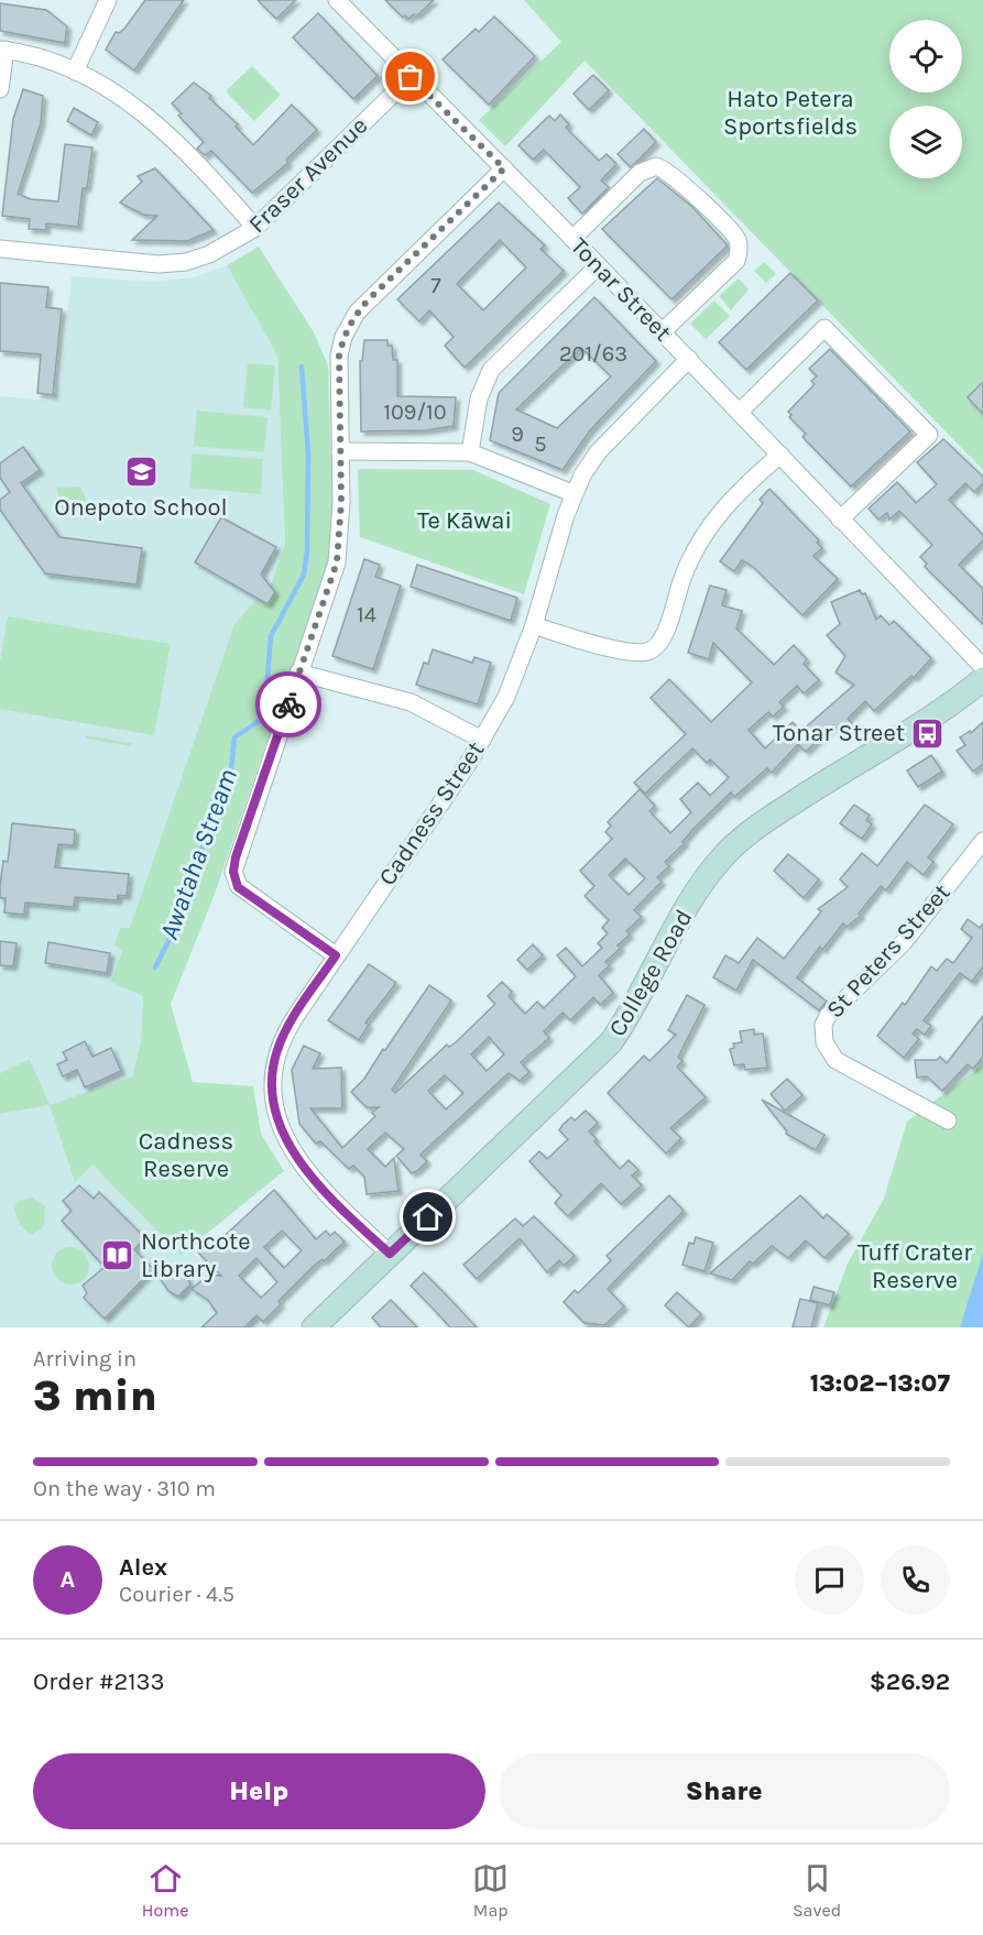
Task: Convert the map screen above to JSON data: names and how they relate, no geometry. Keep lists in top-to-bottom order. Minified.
{"streets":{"main road":["College Road"],"street":["Fraser Avenue","Tonar Street","Cadness Street","St Peters Street"]},"crossings":[["Fraser Avenue","Tonar Street"],["Tonar Street","Cadness Street"],["Cadness Street","College Road"]],"water":["Awataha Stream"],"parks":["Hato Petera Sportsfields","Te Kāwai","Cadness Reserve","Tuff Crater Reserve"],"places":{"school or university":["Onepoto School"],"bus stop":["Tonar Street"],"library":["Northcote Library"]},"house_numbers":["7","201/63","109/10","9","5","14"],"page":{"heading":["3 min","Arriving in","13:02–13:07"],"panel":["Alex","Courier · 4.5","Order #2133","$26.92"],"bar":"On the way · 310 m","round":"A","buttons":["Help","Share"],"tabs":["Home","Map","Saved"]}}
